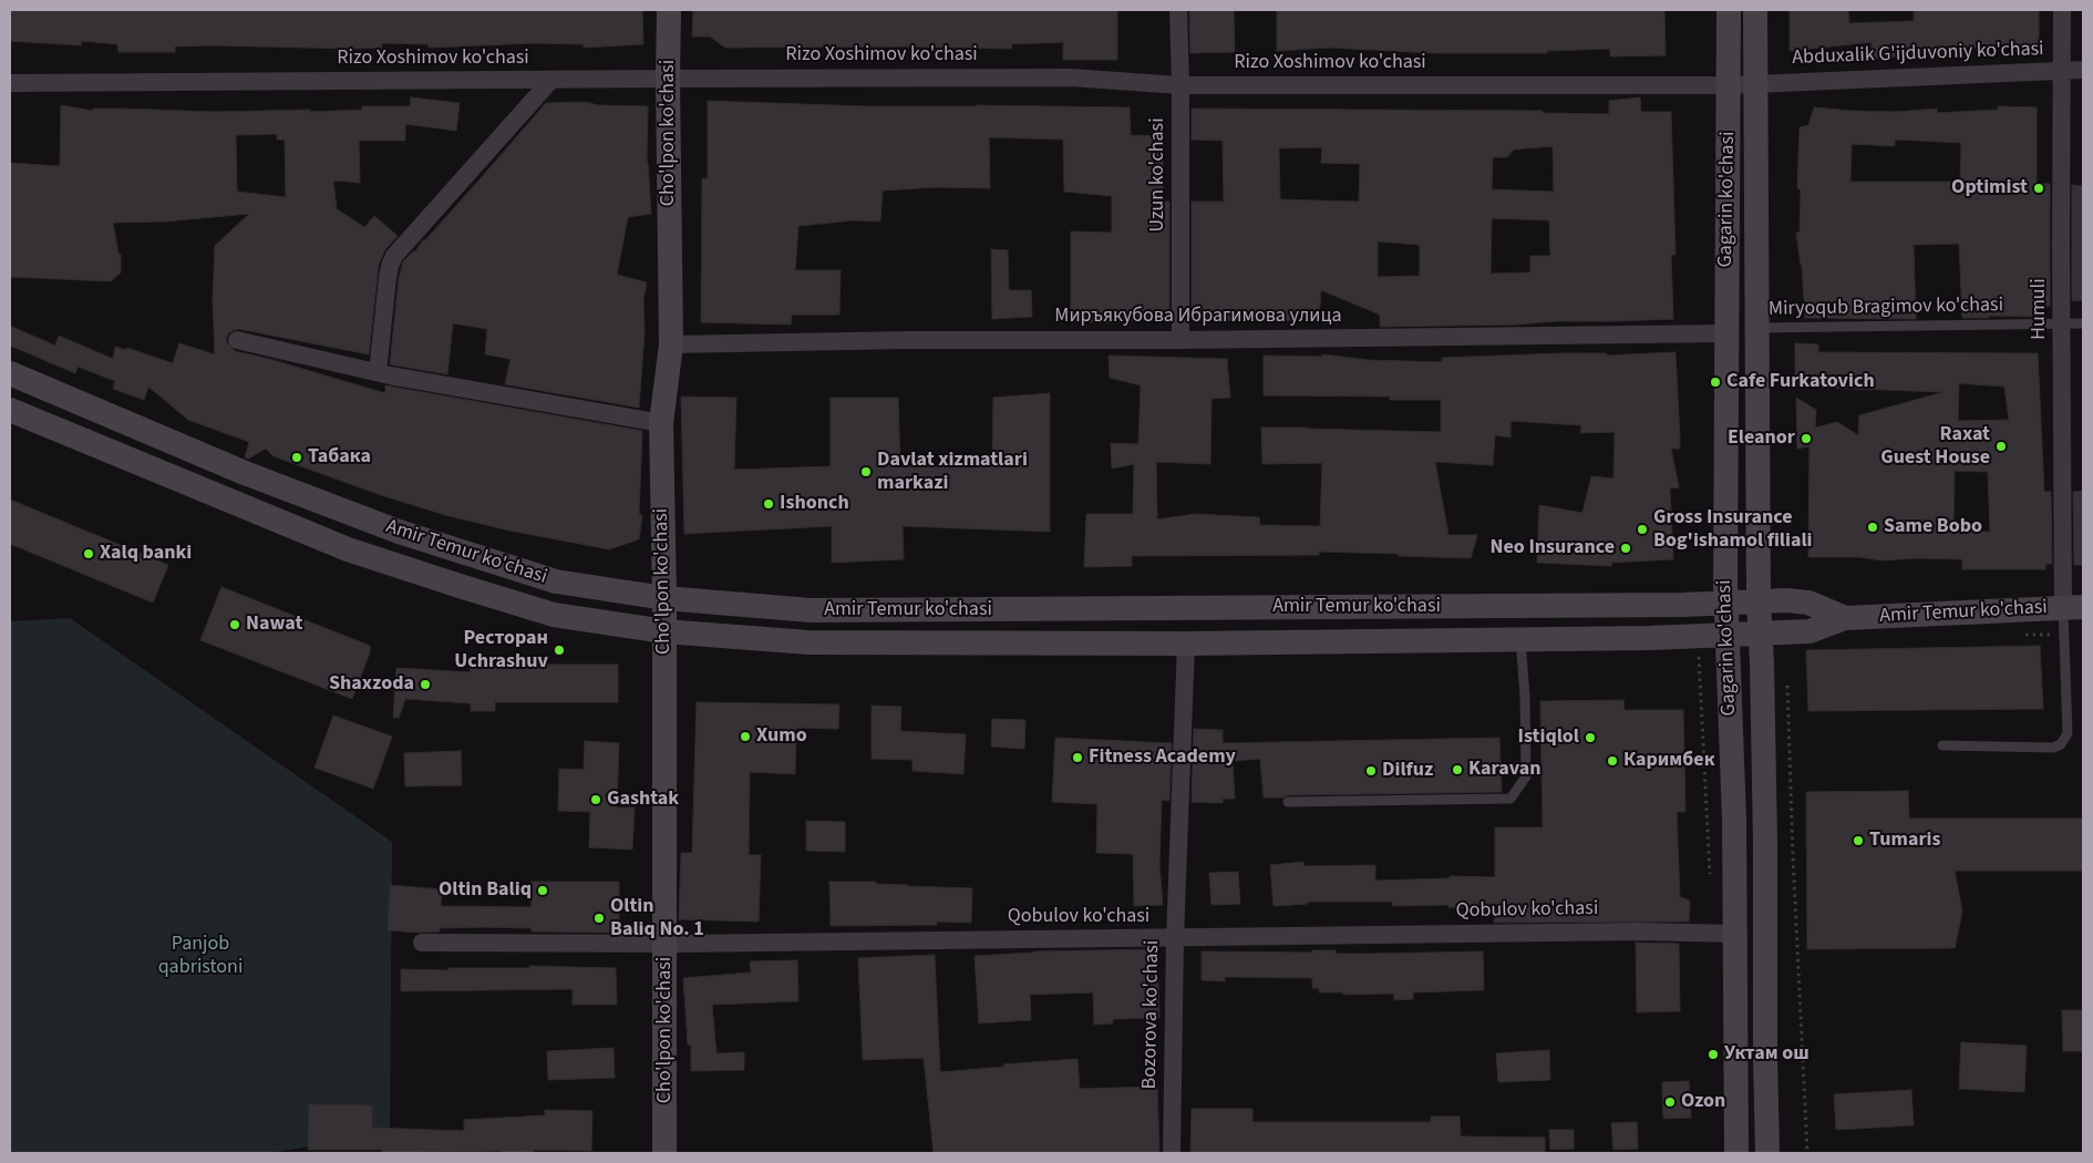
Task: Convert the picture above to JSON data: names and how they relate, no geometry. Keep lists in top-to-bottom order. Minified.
{"streets":{"main road":["Cho'lpon ko'chasi","Gagarin ko'chasi","Amir Temur ko'chasi"],"street":["Abduxalik G'ijduvoniy ko'chasi","Rizo Xoshimov ko'chasi","Uzun ko'chasi","Humuli","Миръякубова Ибрагимова улица","Qobulov ko'chasi","Bozorova ko'chasi"],"lane":["Miryoqub Bragimov ko'chasi"]},"crossings":[["Abduxalik G'ijduvoniy ko'chasi","Rizo Xoshimov ko'chasi"],["Abduxalik G'ijduvoniy ko'chasi","Gagarin ko'chasi"],["Abduxalik G'ijduvoniy ko'chasi","Humuli"],["Rizo Xoshimov ko'chasi","Cho'lpon ko'chasi"],["Rizo Xoshimov ko'chasi","Uzun ko'chasi"],["Rizo Xoshimov ko'chasi","Gagarin ko'chasi"],["Cho'lpon ko'chasi","Миръякубова Ибрагимова улица"],["Cho'lpon ko'chasi","Amir Temur ko'chasi"],["Cho'lpon ko'chasi","Qobulov ko'chasi"],["Uzun ko'chasi","Миръякубова Ибрагимова улица"],["Gagarin ko'chasi","Miryoqub Bragimov ko'chasi"],["Gagarin ko'chasi","Миръякубова Ибрагимова улица"],["Gagarin ko'chasi","Amir Temur ko'chasi"],["Gagarin ko'chasi","Qobulov ko'chasi"],["Miryoqub Bragimov ko'chasi","Humuli"],["Humuli","Amir Temur ko'chasi"],["Amir Temur ko'chasi","Bozorova ko'chasi"],["Qobulov ko'chasi","Bozorova ko'chasi"]],"parks":["Panjob qabristoni"],"places":["Optimist","Cafe Furkatovich","Eleanor","Raxat Guest House","Табака","Davlat xizmatlari markazi","Ishonch","Same Bobo","Gross Insurance Bog'ishamol filiali","Neo Insurance","Xalq banki","Nawat","Ресторан Uchrashuv","Shaxzoda","Xumo","Istiqlol","Fitness Academy","Каримбек","Karavan","Dilfuz","Gashtak","Tumaris","Oltin Baliq","Oltin Baliq No. 1","Уктам ош","Ozon"]}
